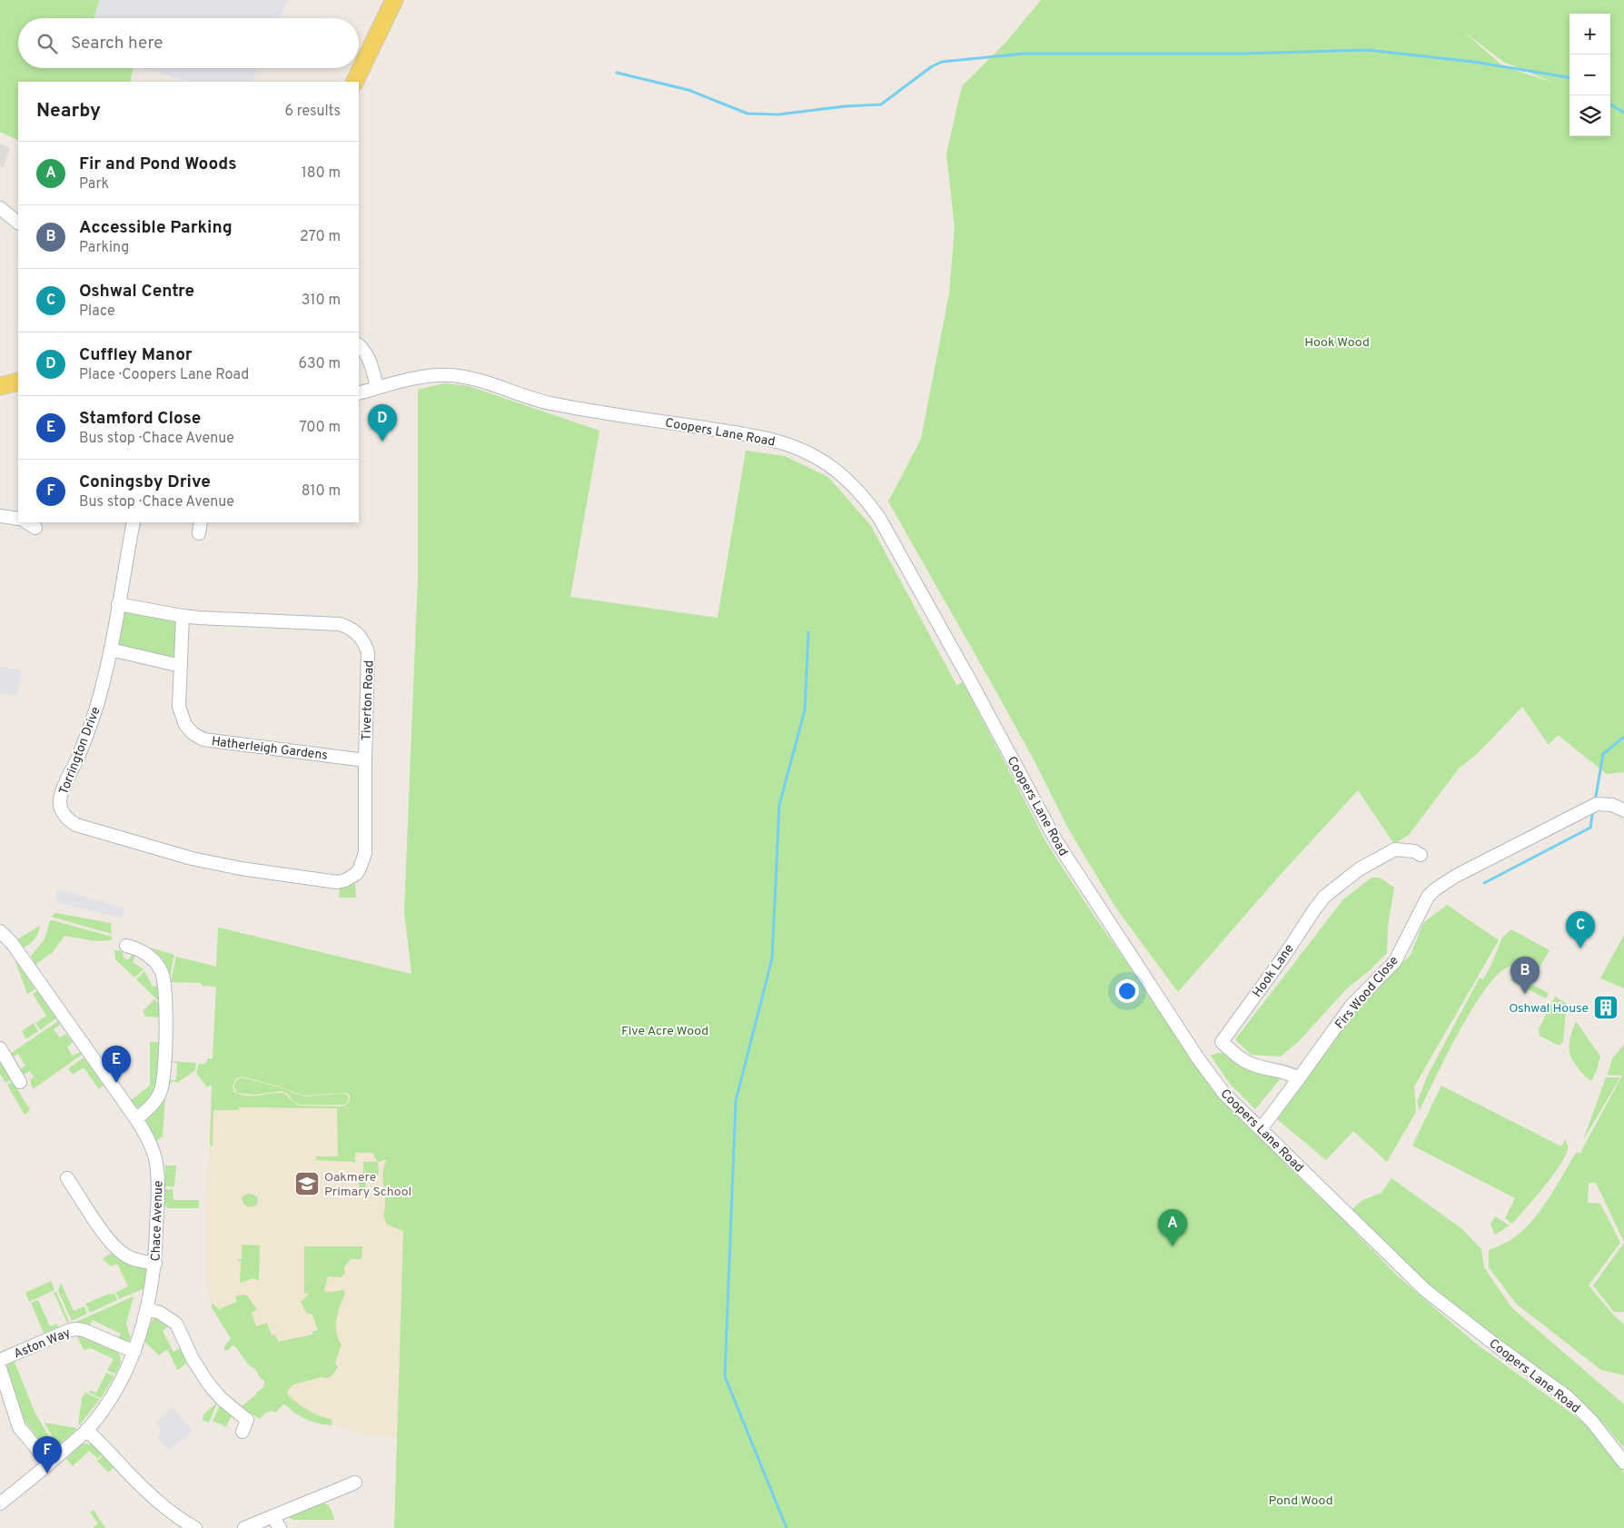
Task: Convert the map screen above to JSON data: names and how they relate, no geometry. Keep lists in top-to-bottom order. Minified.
{"streets":{"street":["Coopers Lane Road","Tiverton Road","Hatherleigh Gardens","Torrington Drive","Hook Lane","Firs Wood Close","Chace Avenue","Aston Way"]},"crossings":[["Coopers Lane Road","Firs Wood Close"],["Tiverton Road","Hatherleigh Gardens"],["Tiverton Road","Torrington Drive"],["Hook Lane","Firs Wood Close"],["Chace Avenue","Aston Way"]],"parks":["Hook Wood","Five Acre Wood","Pond Wood"],"places":{"building":["Oshwal House"],"school or university":["Oakmere Primary School"]},"page":{"map_buttons":["+","−"],"search":"Search here","heading":["Nearby","6 results"],"list":[{"mark":"A","name":"Fir and Pond Woods","note":"Park","value":"180 m"},{"mark":"B","name":"Accessible Parking","note":"Parking","value":"270 m"},{"mark":"C","name":"Oshwal Centre","note":"Place","value":"310 m"},{"mark":"D","name":"Cuffley Manor","note":"Place · Coopers Lane Road","value":"630 m"},{"mark":"E","name":"Stamford Close","note":"Bus stop · Chace Avenue","value":"700 m"},{"mark":"F","name":"Coningsby Drive","note":"Bus stop · Chace Avenue","value":"810 m"}],"pins":["D","C","B","E","A","F"]}}
